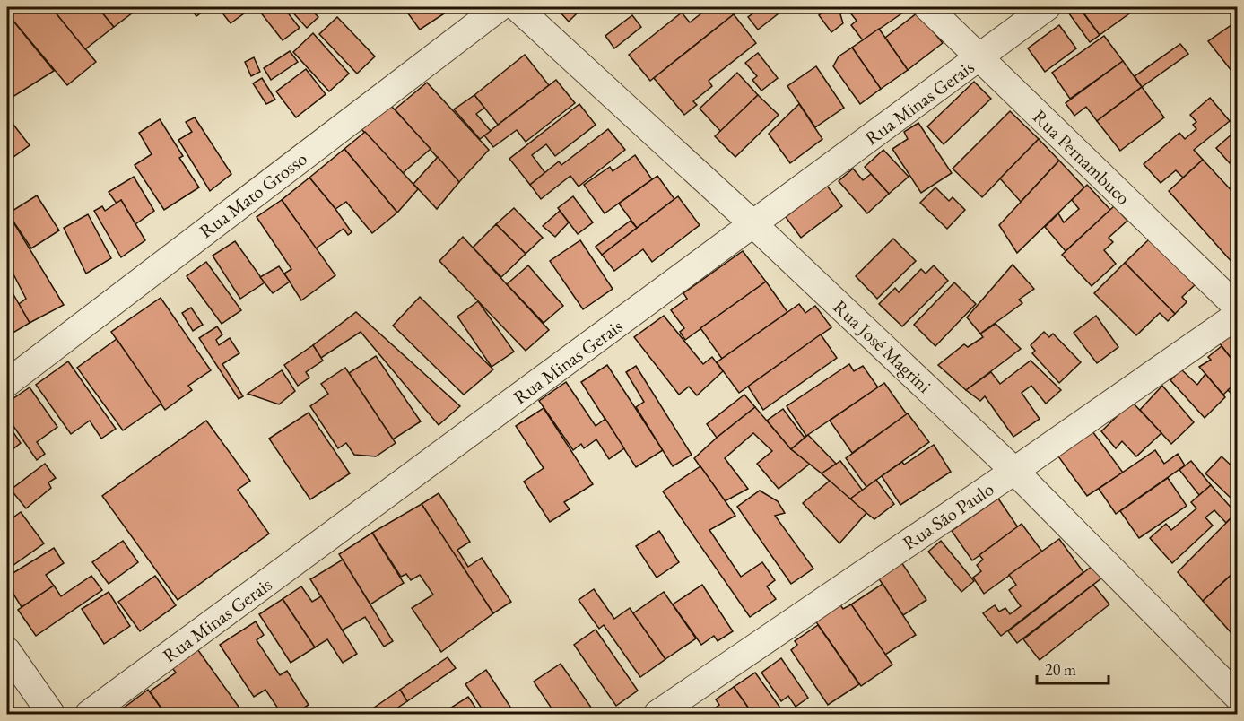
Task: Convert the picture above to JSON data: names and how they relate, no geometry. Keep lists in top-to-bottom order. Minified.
{"streets":{"street":["Rua Minas Gerais","Rua Pernambuco","Rua Mato Grosso","Rua José Magrini","Rua São Paulo"]},"crossings":[["Rua Minas Gerais","Rua Pernambuco"],["Rua Minas Gerais","Rua José Magrini"],["Rua José Magrini","Rua São Paulo"]],"scale_bar":"20 m"}
